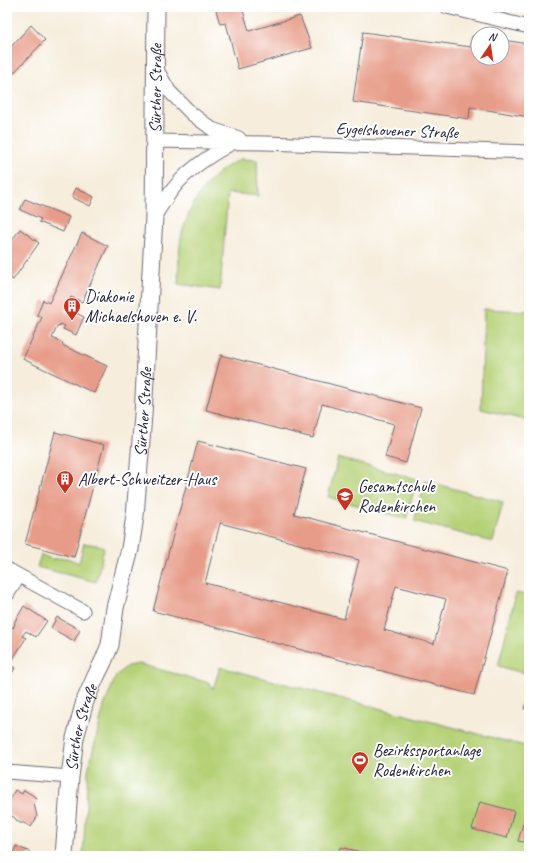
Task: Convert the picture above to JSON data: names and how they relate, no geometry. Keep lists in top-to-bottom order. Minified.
{"streets":{"street":["Sürther Straße","Eygelshovener Straße"]},"crossings":[["Sürther Straße","Eygelshovener Straße"]],"places":{"building":["Diakonie Michaelshoven e. V.","Albert-Schweitzer-Haus"],"school or university":["Gesamtschule Rodenkirchen"],"sports":["Bezirkssportanlage Rodenkirchen"]},"north":"top"}
